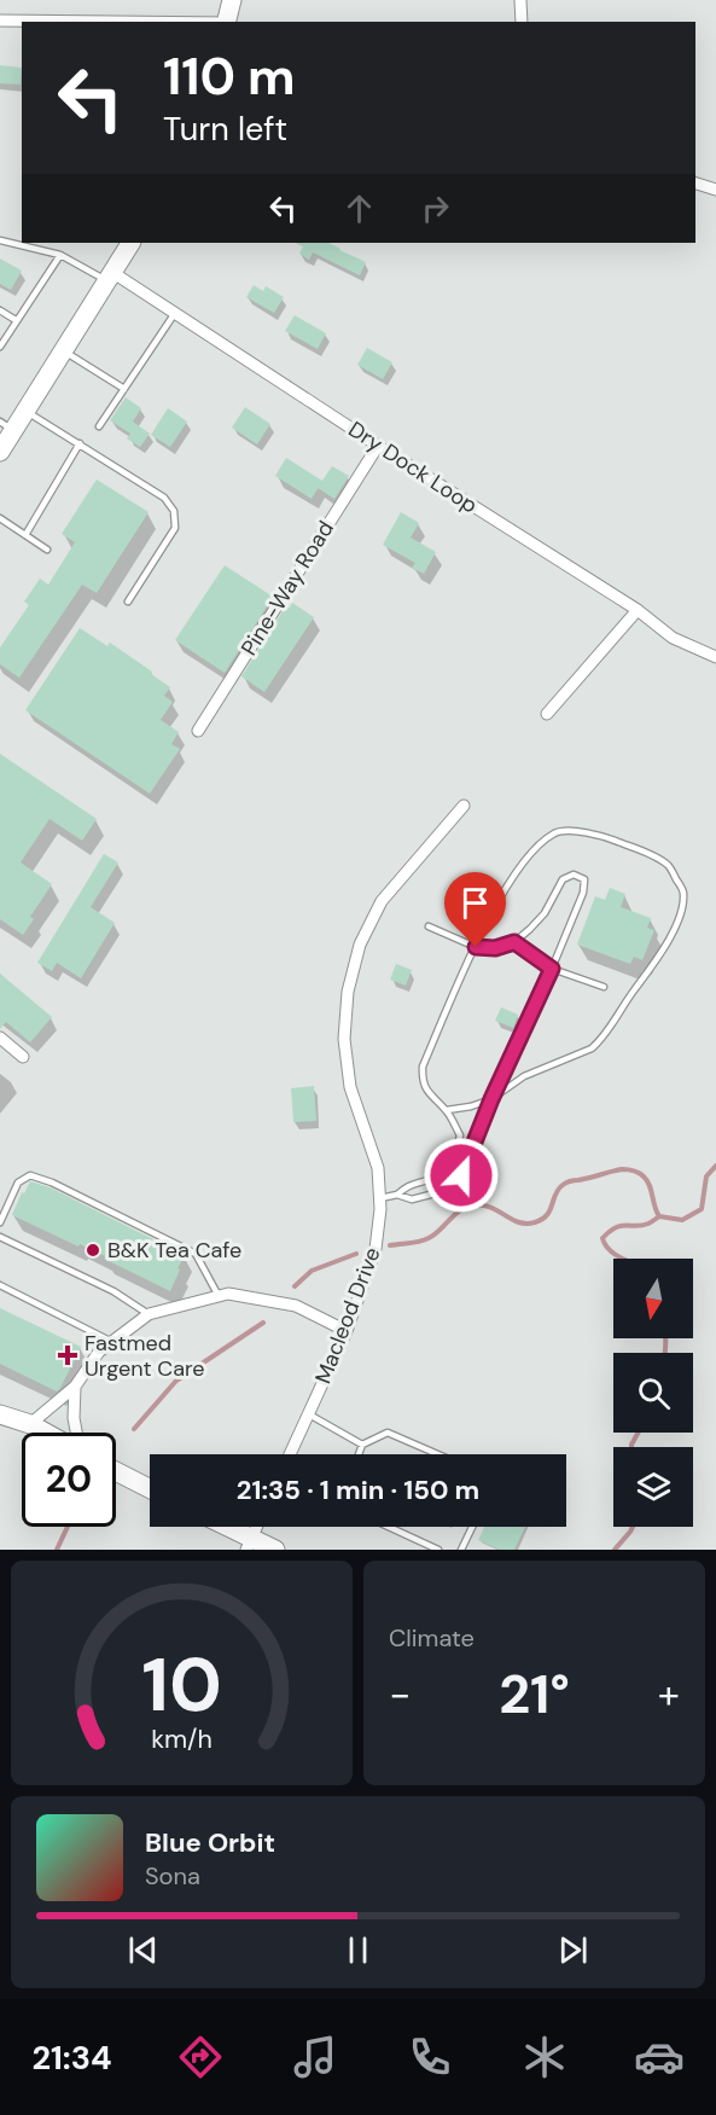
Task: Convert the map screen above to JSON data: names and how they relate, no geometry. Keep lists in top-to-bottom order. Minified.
{"streets":{"street":["Dry Dock Loop","Pine-Way Road","Macleod Drive"]},"crossings":[["Dry Dock Loop","Pine-Way Road"]],"places":{"other":["B&K Tea Cafe"],"health":["Fastmed Urgent Care"]},"north":"bottom","page":{"turn":["110 m","Turn left"],"limit":"20","trip":"21:35 · 1 min · 150 m","tile":"Climate","heat":["−","21°","+"],"song":["Blue Orbit","Sona"],"tabs":"21:34","gauge":["10","km/h"]}}
